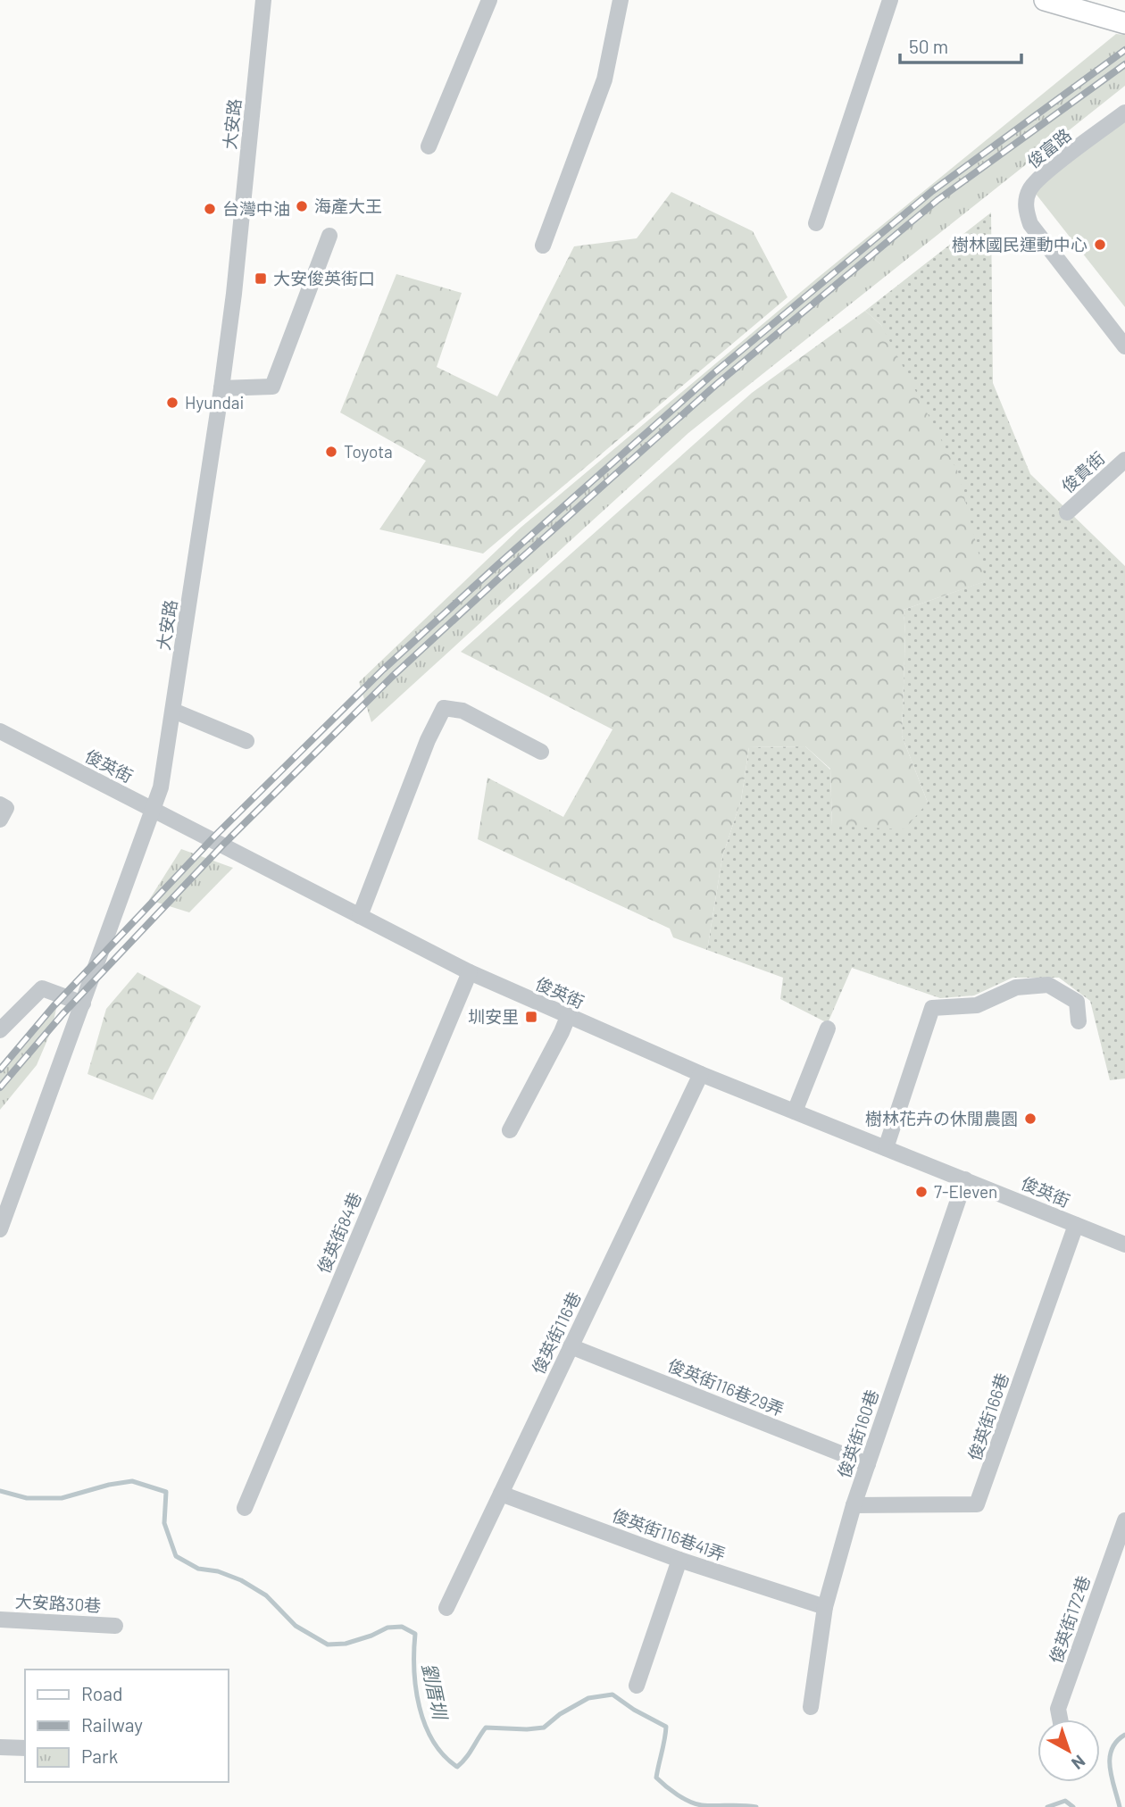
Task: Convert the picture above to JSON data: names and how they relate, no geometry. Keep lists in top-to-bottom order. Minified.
{"streets":{"street":["大安路","俊富路","俊貴街","俊英街","俊英街84巷","俊英街116巷","俊英街116巷29弄","俊英街166巷","俊英街160巷","俊英街116巷41弄","大安路30巷","俊英街172巷"]},"crossings":[["大安路","俊英街"],["俊英街","俊英街84巷"],["俊英街","俊英街116巷"],["俊英街","俊英街166巷"],["俊英街","俊英街160巷"],["俊英街116巷","俊英街116巷29弄"],["俊英街116巷","俊英街116巷41弄"],["俊英街116巷29弄","俊英街160巷"],["俊英街166巷","俊英街160巷"],["俊英街160巷","俊英街116巷41弄"]],"water":["劉厝圳"],"places":{"other":["海產大王","台灣中油","樹林國民運動中心","Hyundai","Toyota","樹林花卉の休閒農園","7-Eleven"],"transit":["大安俊英街口","圳安里"]},"legend":["Road","Railway","Park"],"scale_bar":"50 m","north":"bottom right"}
